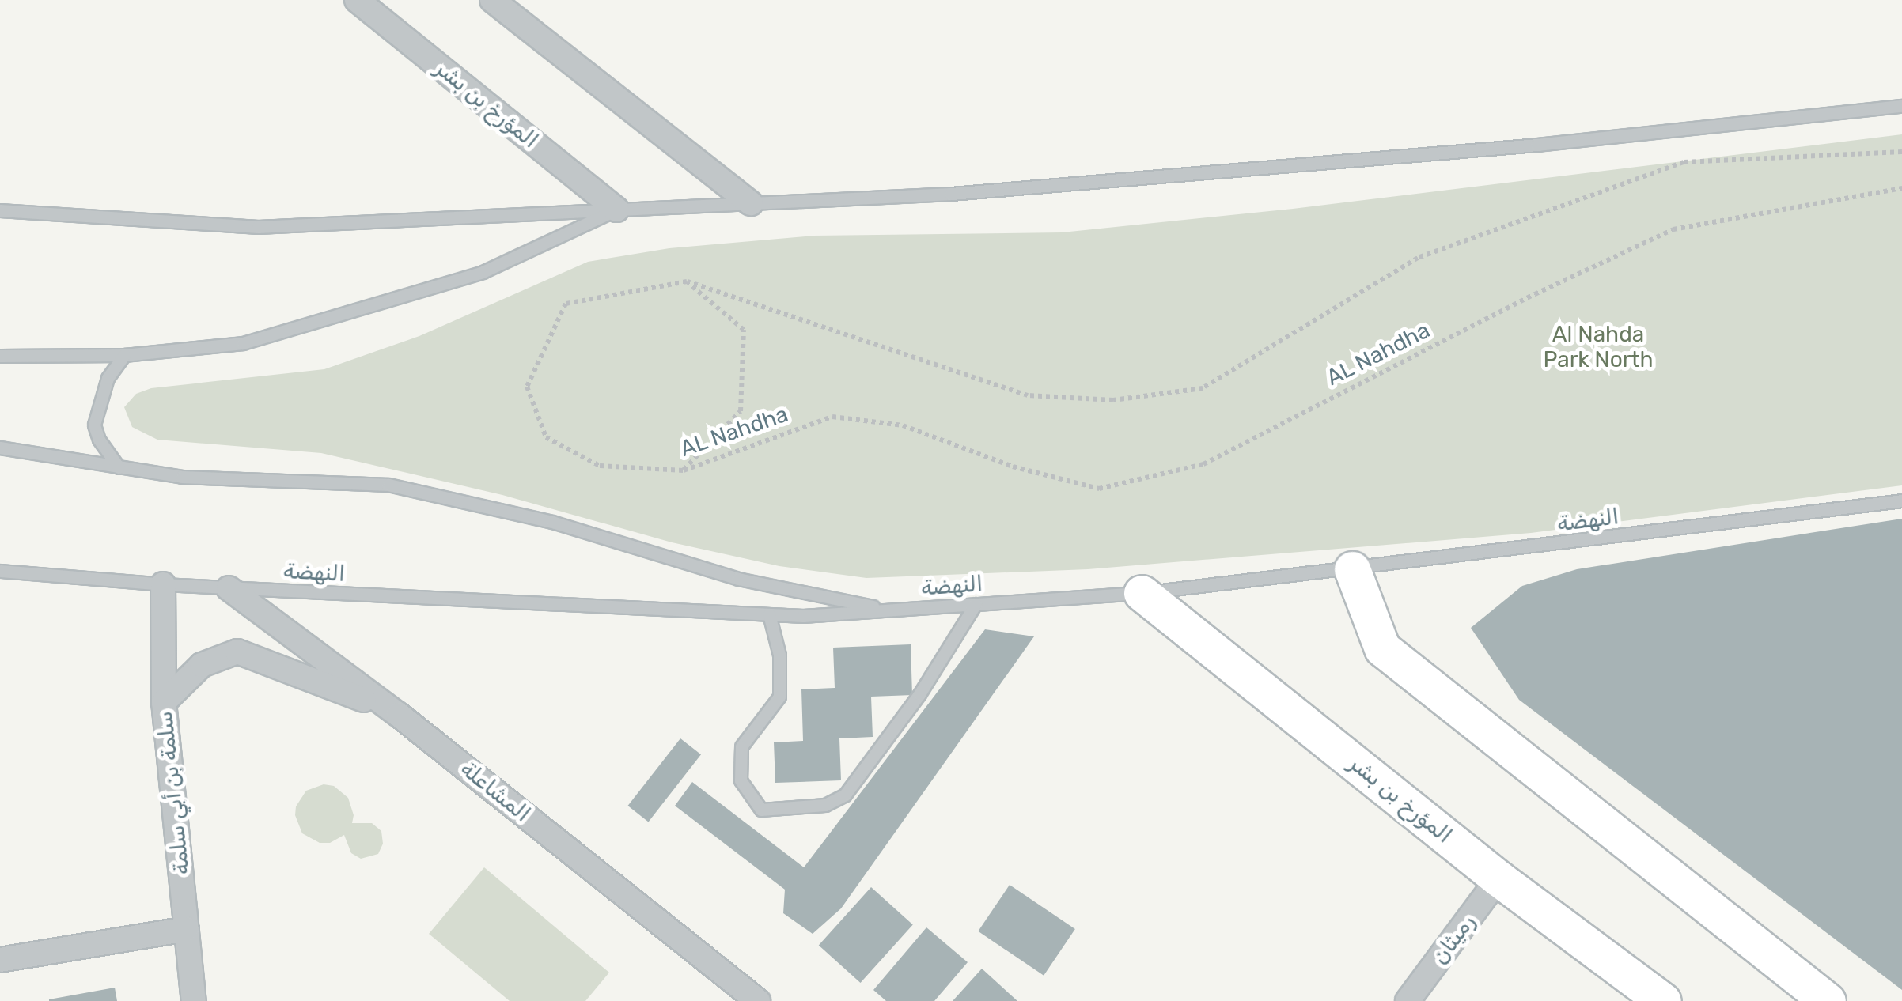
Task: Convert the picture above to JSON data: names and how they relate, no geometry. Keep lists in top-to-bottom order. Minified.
{"streets":{"street":["المؤرخ بن بشر","المشاعلة","سلمة بن أبي سلمة","رميثان"],"lane":["النهضة"],"path":["AL Nahdha"]},"crossings":[["المؤرخ بن بشر","النهضة"],["المؤرخ بن بشر","رميثان"],["النهضة","المشاعلة"],["النهضة","سلمة بن أبي سلمة"]],"parks":["Al Nahda Park North"]}
